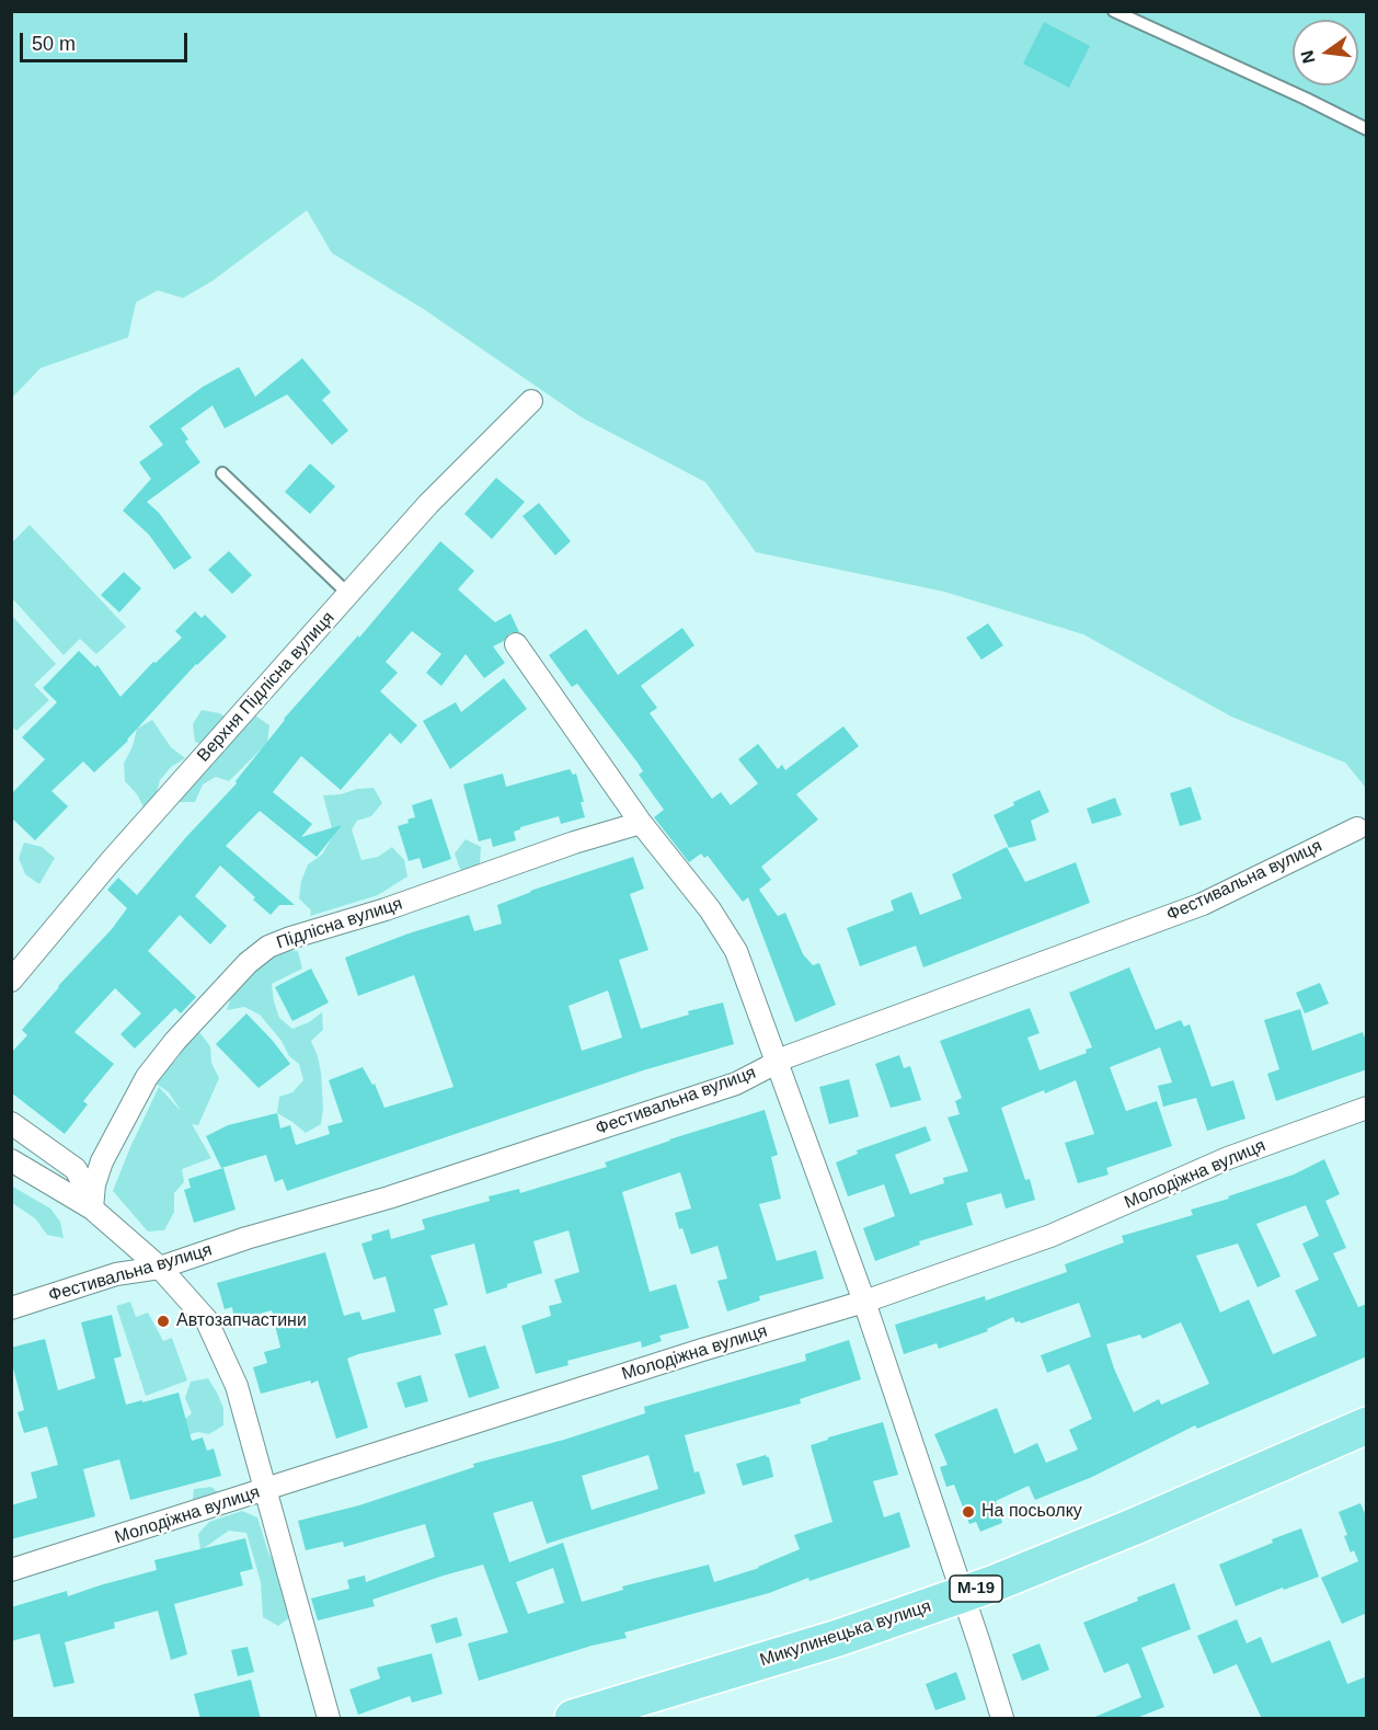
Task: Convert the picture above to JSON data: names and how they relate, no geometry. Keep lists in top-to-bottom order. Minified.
{"streets":{"highway":["М-19","Микулинецька вулиця"],"street":["Верхня Підлісна вулиця","Фестивальна вулиця","Підлісна вулиця","Молодіжна вулиця"]},"places":["Автозапчастини","На посьолку"],"scale_bar":"50 m","north":"left"}
